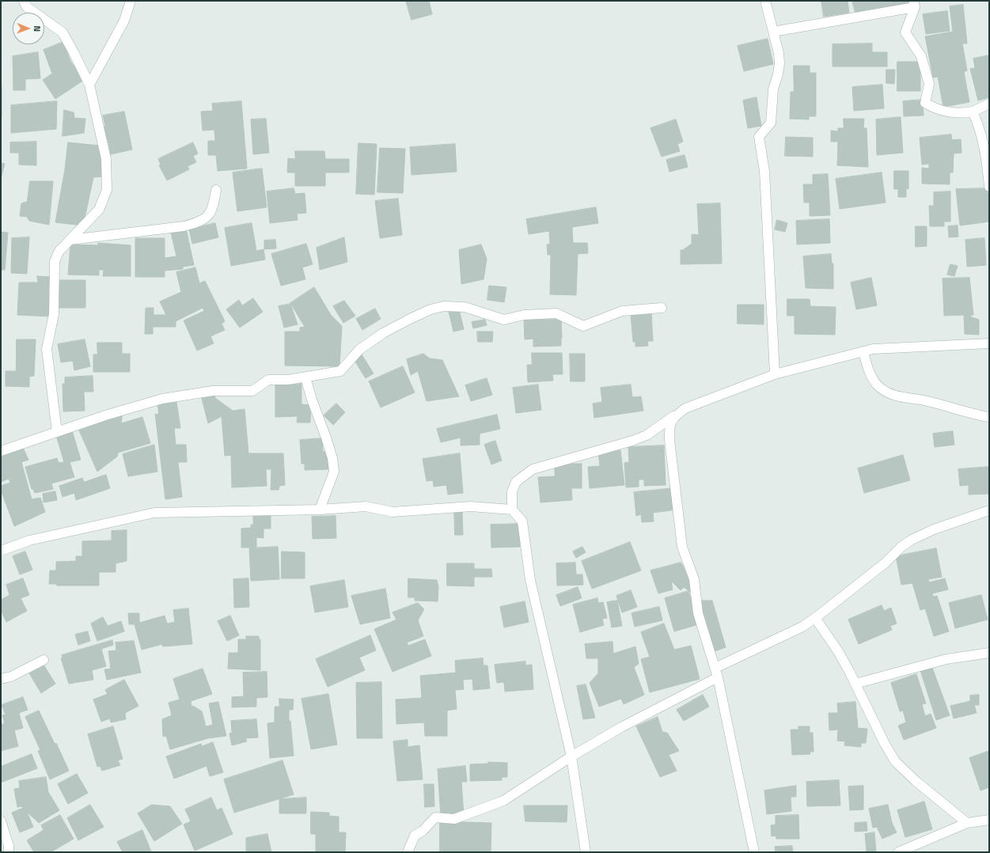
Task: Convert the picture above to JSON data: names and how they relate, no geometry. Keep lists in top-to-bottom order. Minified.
{"north":"right"}
